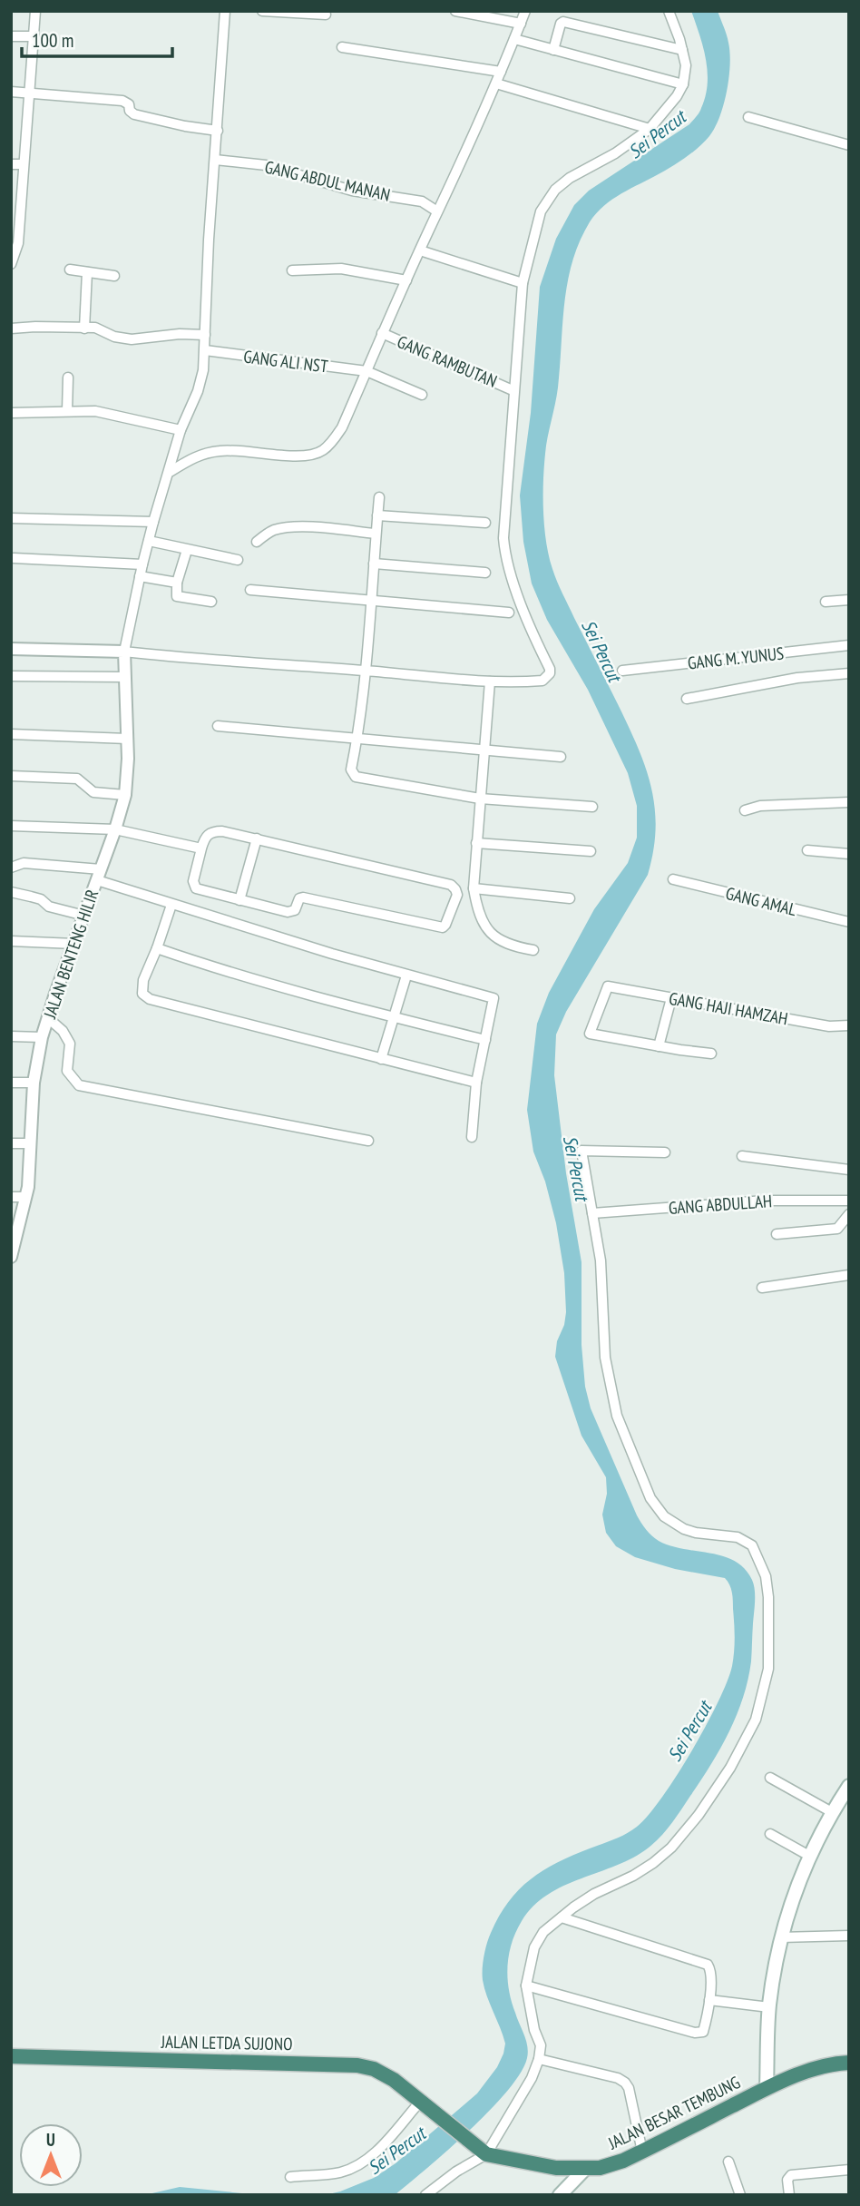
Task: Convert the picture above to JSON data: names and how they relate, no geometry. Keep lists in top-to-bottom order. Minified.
{"streets":{"highway":["JALAN LETDA SUJONO","JALAN BESAR TEMBUNG"],"street":["GANG ABDUL MANAN","GANG ALI NST","GANG RAMBUTAN","GANG M. YUNUS","GANG AMAL","JALAN BENTENG HILIR","GANG HAJI HAMZAH","GANG ABDULLAH"]},"crossings":[["JALAN LETDA SUJONO","JALAN BESAR TEMBUNG"]],"water":["Sei Percut"],"scale_bar":"100 m","north":"top"}
